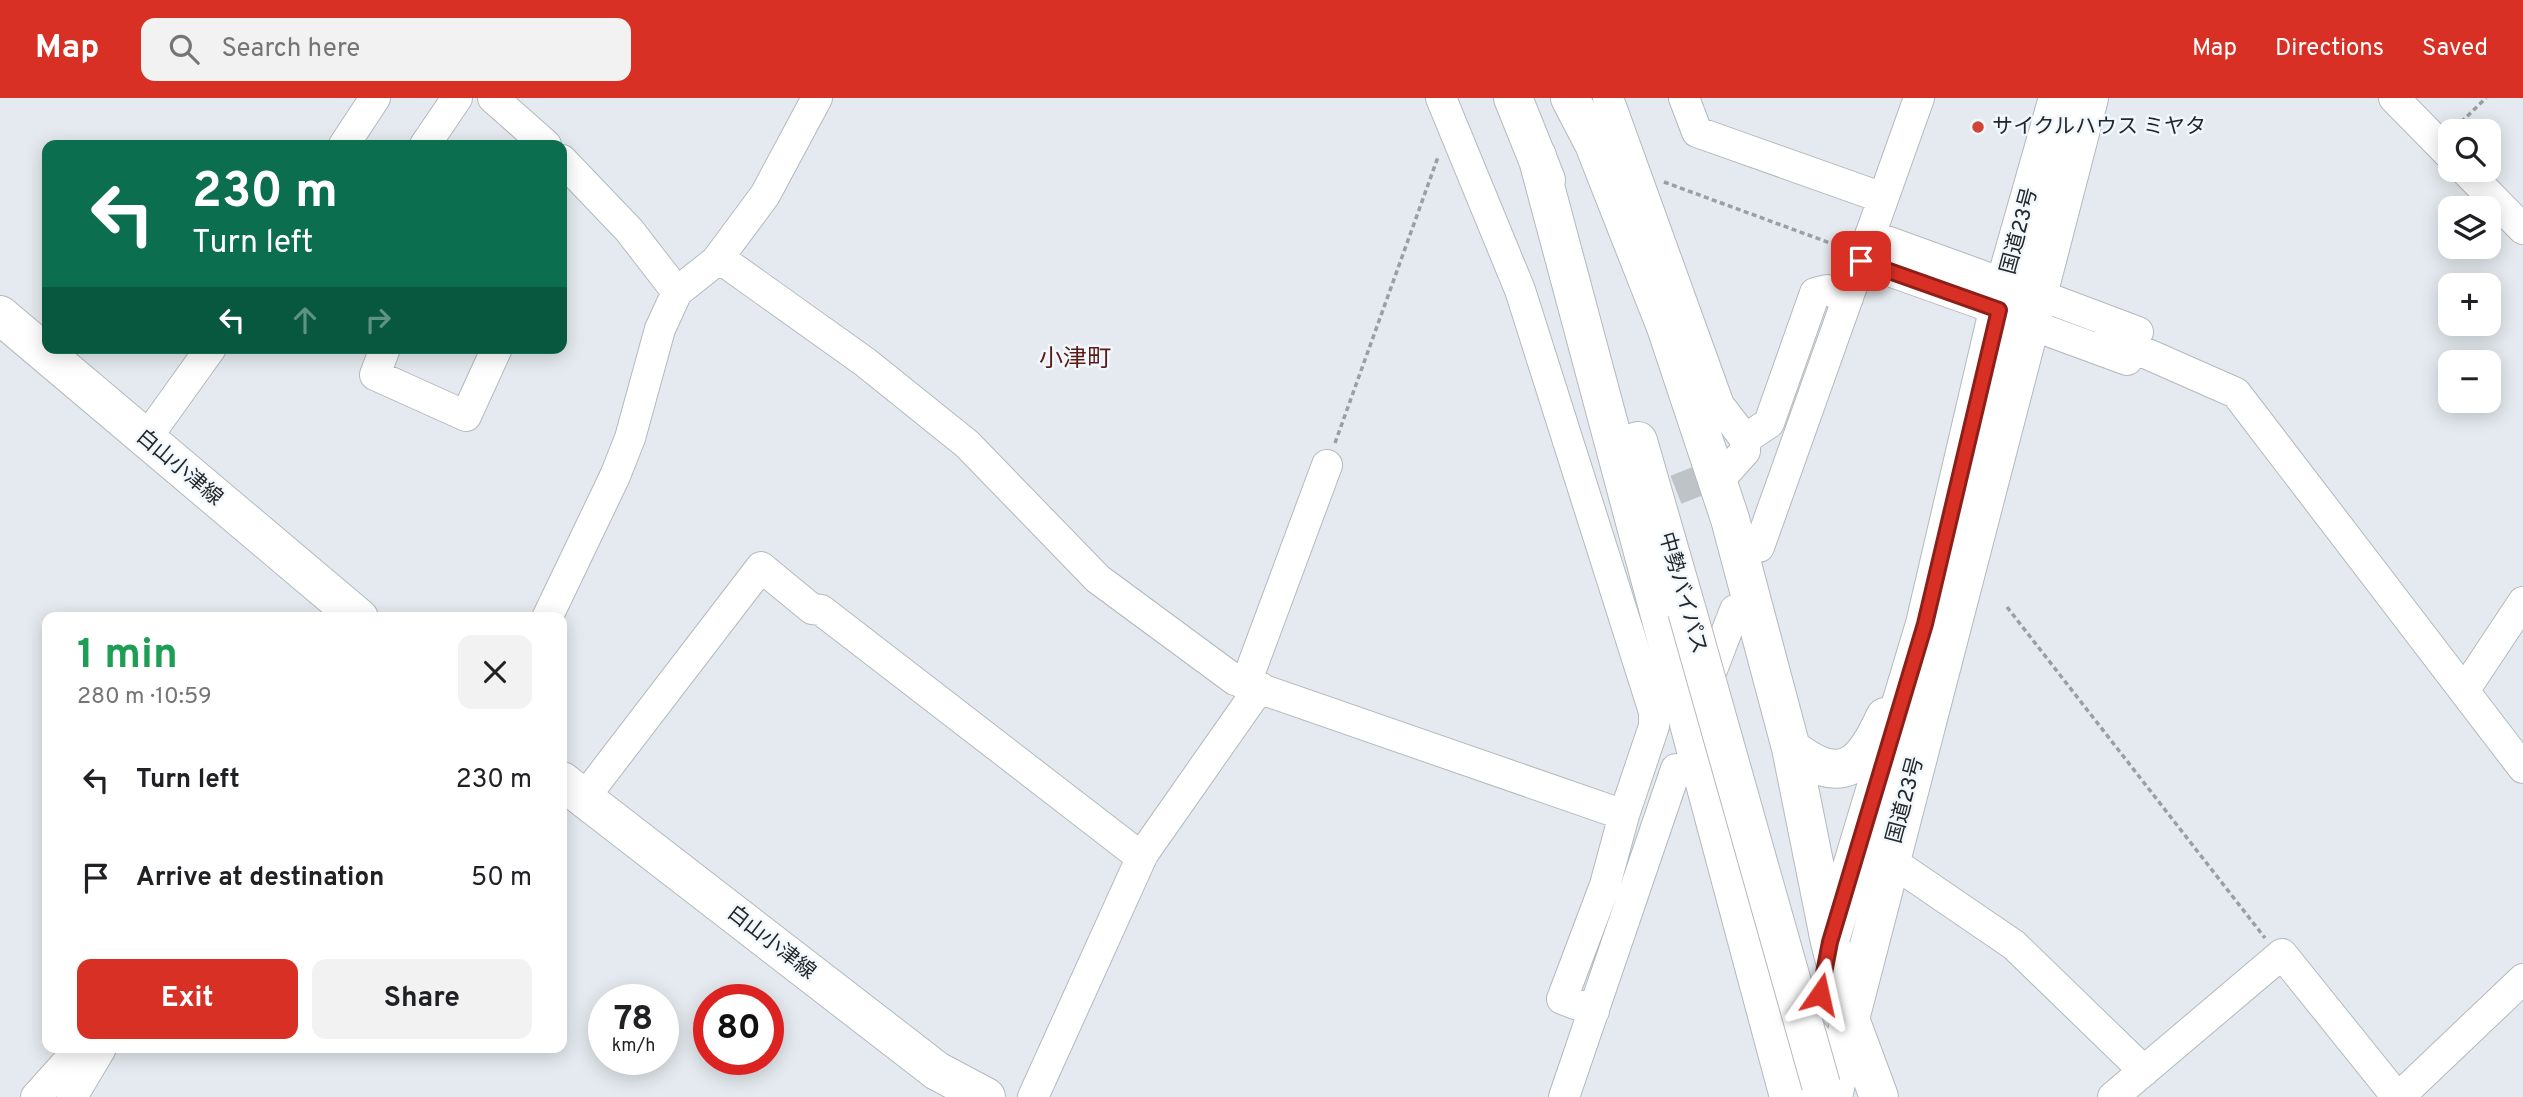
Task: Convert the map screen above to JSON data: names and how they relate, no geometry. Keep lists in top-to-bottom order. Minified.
{"streets":{"main road":["国道23号","白山小津線","中勢バイパス"]},"districts":["小津町"],"places":["サイクルハウス ミヤタ"],"page":{"header":"Map","search":"Search here","nav":["Map","Directions","Saved"],"map_buttons":["+","−"],"turn":["230 m","Turn left"],"heading":["1 min","280 m · 10:59"],"list":[{"name":"Turn left","value":"230 m"},{"name":"Arrive at destination","value":"50 m"}],"buttons":["Exit","Share"],"speed":"78 km/h","limit":"80"}}
